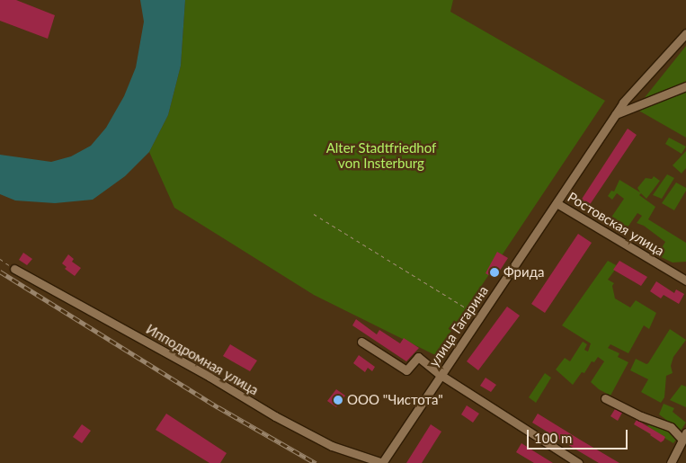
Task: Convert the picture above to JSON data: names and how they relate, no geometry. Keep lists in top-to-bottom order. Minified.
{"streets":{"street":["Ростовская улица","улица Гагарина","Ипподромная улица"]},"crossings":[["Ростовская улица","улица Гагарина"],["улица Гагарина","Ипподромная улица"]],"parks":["Alter Stadtfriedhof von Insterburg"],"places":["Фрида","ООО \"Чистота\""],"scale_bar":"100 m"}
